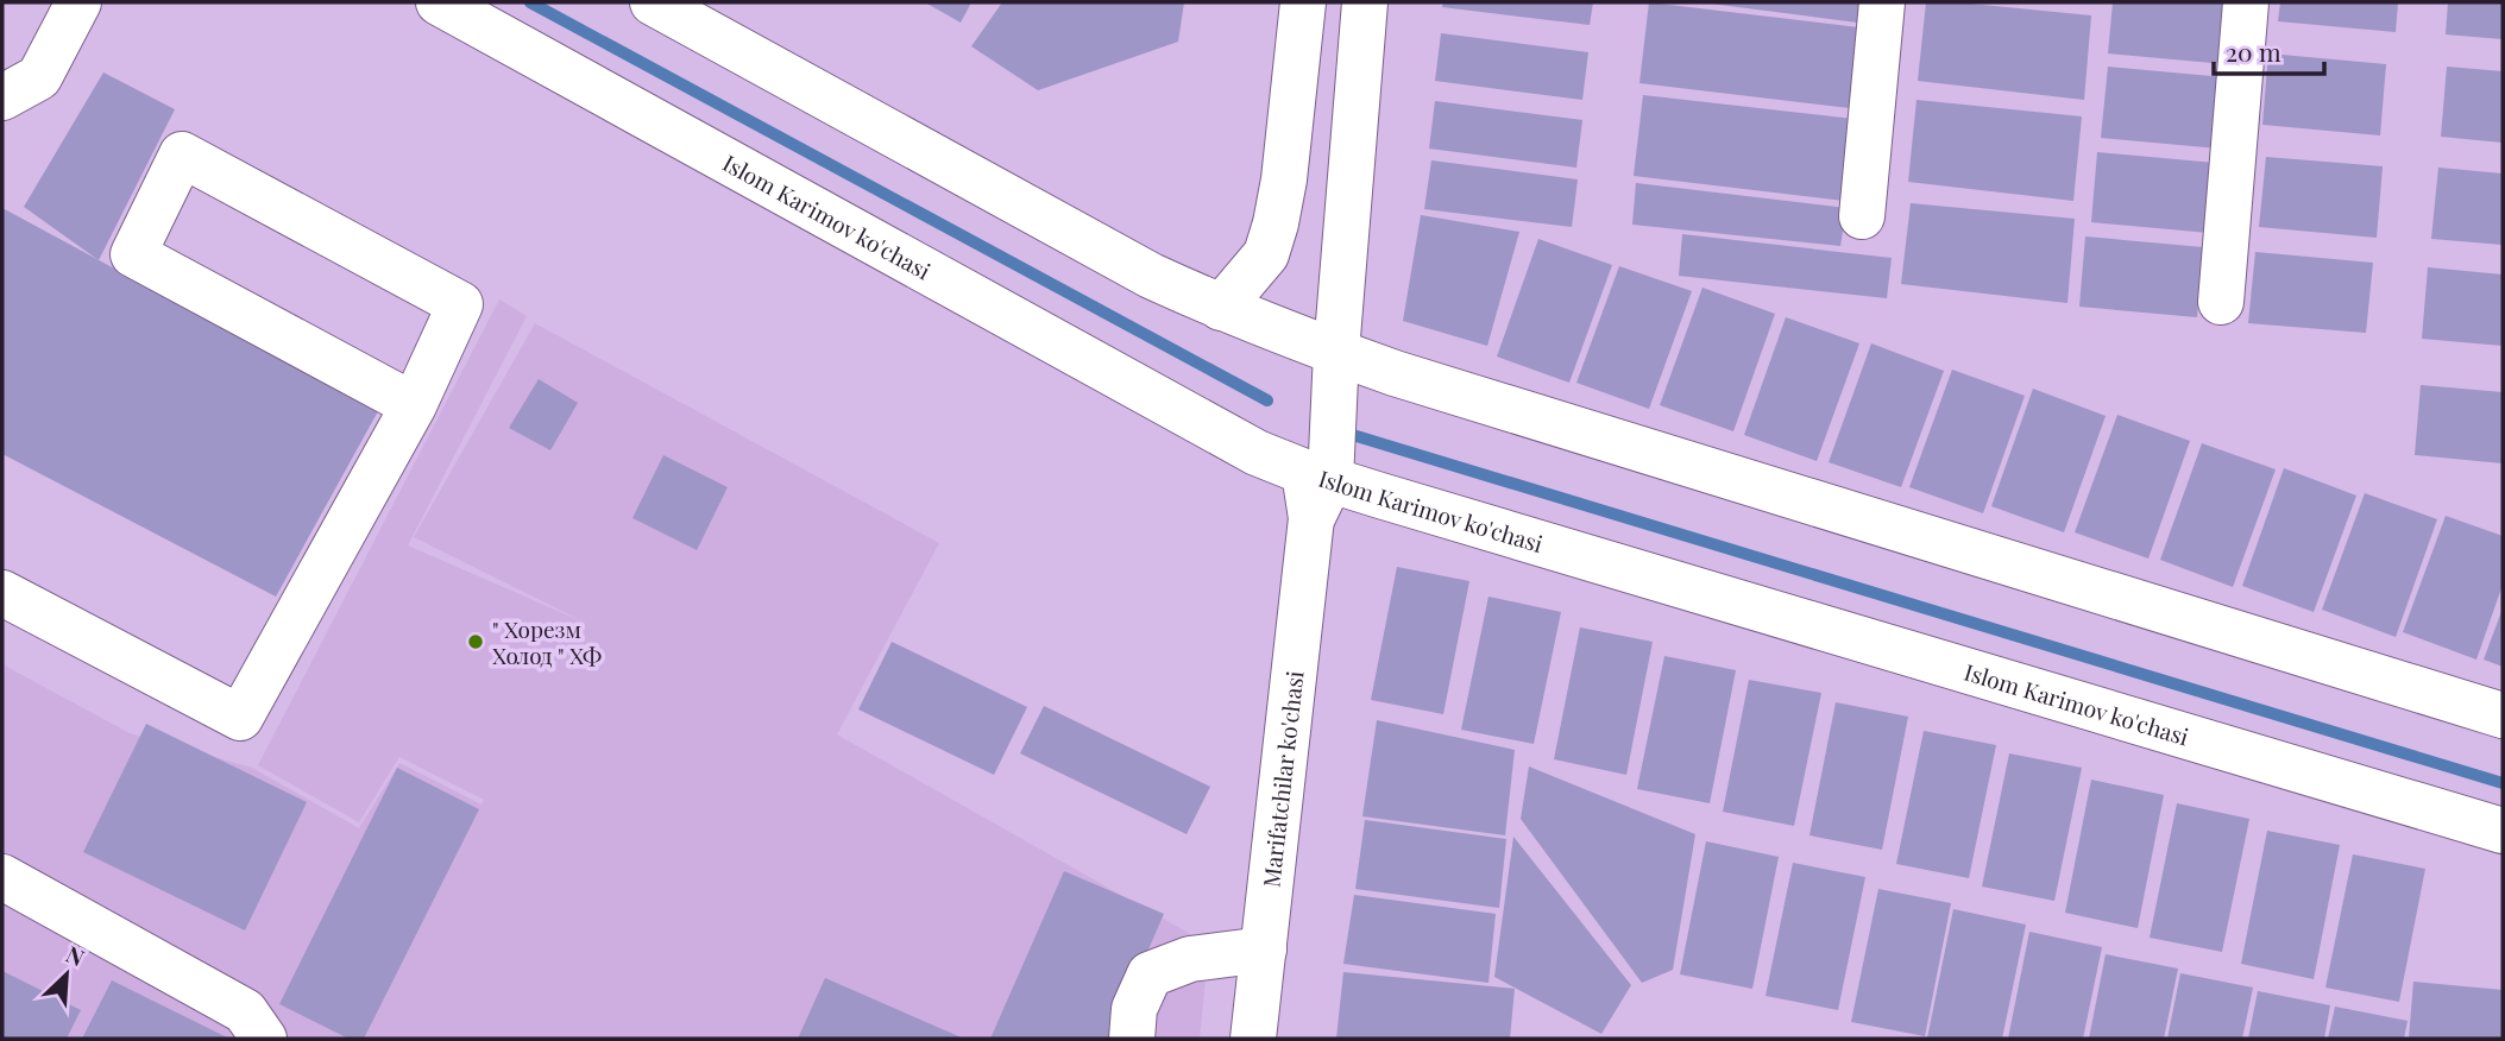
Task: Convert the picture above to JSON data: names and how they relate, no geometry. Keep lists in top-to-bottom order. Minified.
{"streets":{"main road":["Islom Karimov ko'chasi","Marifatchilar ko'chasi"]},"crossings":[["Islom Karimov ko'chasi","Marifatchilar ko'chasi"]],"places":["\" Хорезм Холод \" ХФ"],"scale_bar":"20 m","north":"top right"}
